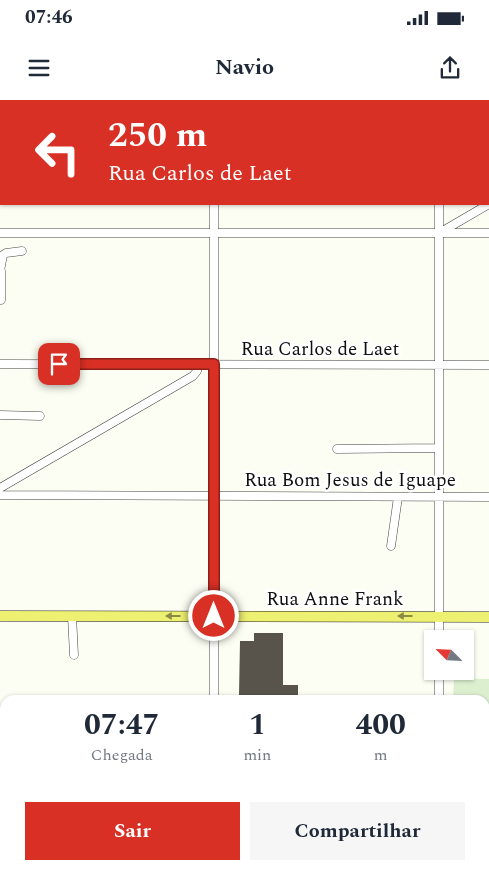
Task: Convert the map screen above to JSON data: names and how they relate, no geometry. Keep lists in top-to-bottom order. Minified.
{"streets":{"main road":["Rua Anne Frank"],"street":["Rua Carlos de Laet","Rua Bom Jesus de Iguape"]},"one_way":["Rua Anne Frank"],"north":"top left","page":{"status":"07:46","header":"Navio","turn":["250 m","Rua Carlos de Laet"],"eta":["07:47","Chegada","1","min","400","m"],"buttons":["Sair","Compartilhar"]}}
